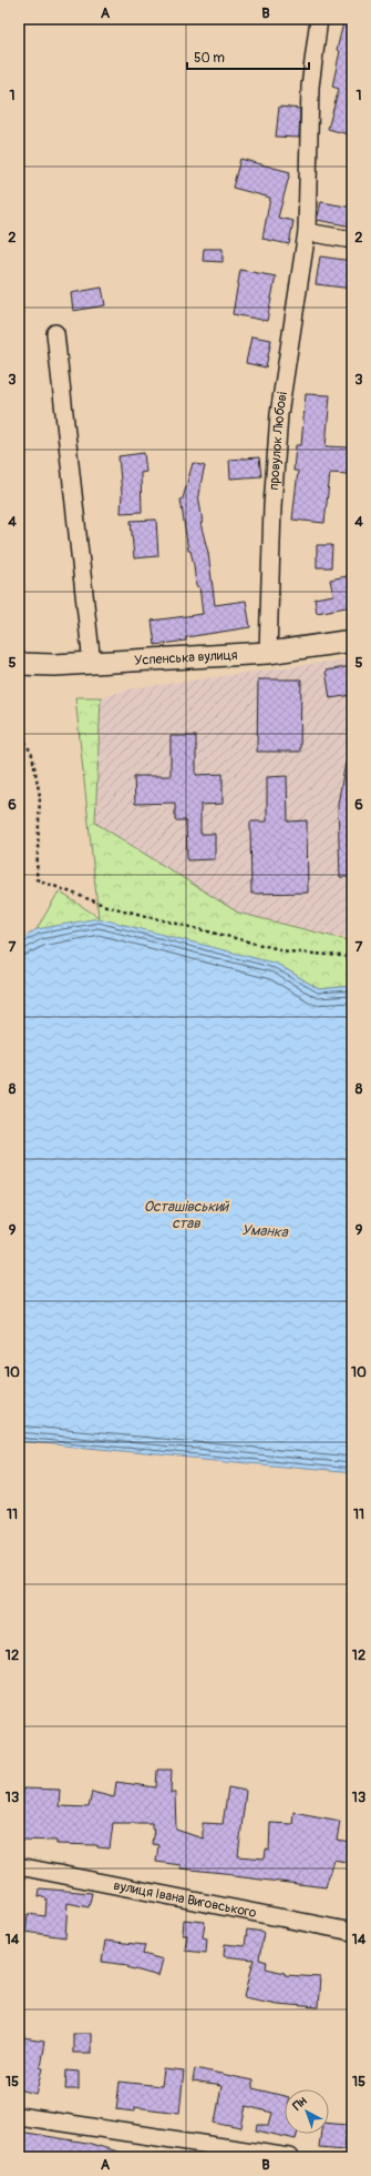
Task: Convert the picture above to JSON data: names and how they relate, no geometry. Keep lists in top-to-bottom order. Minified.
{"streets":{"street":["провулок Любові","Успенська вулиця","вулиця Івана Виговського"]},"crossings":[["провулок Любові","Успенська вулиця"]],"water":["Осташівський став","Уманка"],"scale_bar":"50 m","north":"top left","grid":{"columns":["A","B"],"rows":["1","2","3","4","5","6","7","8","9","10","11","12","13","14","15"]}}
